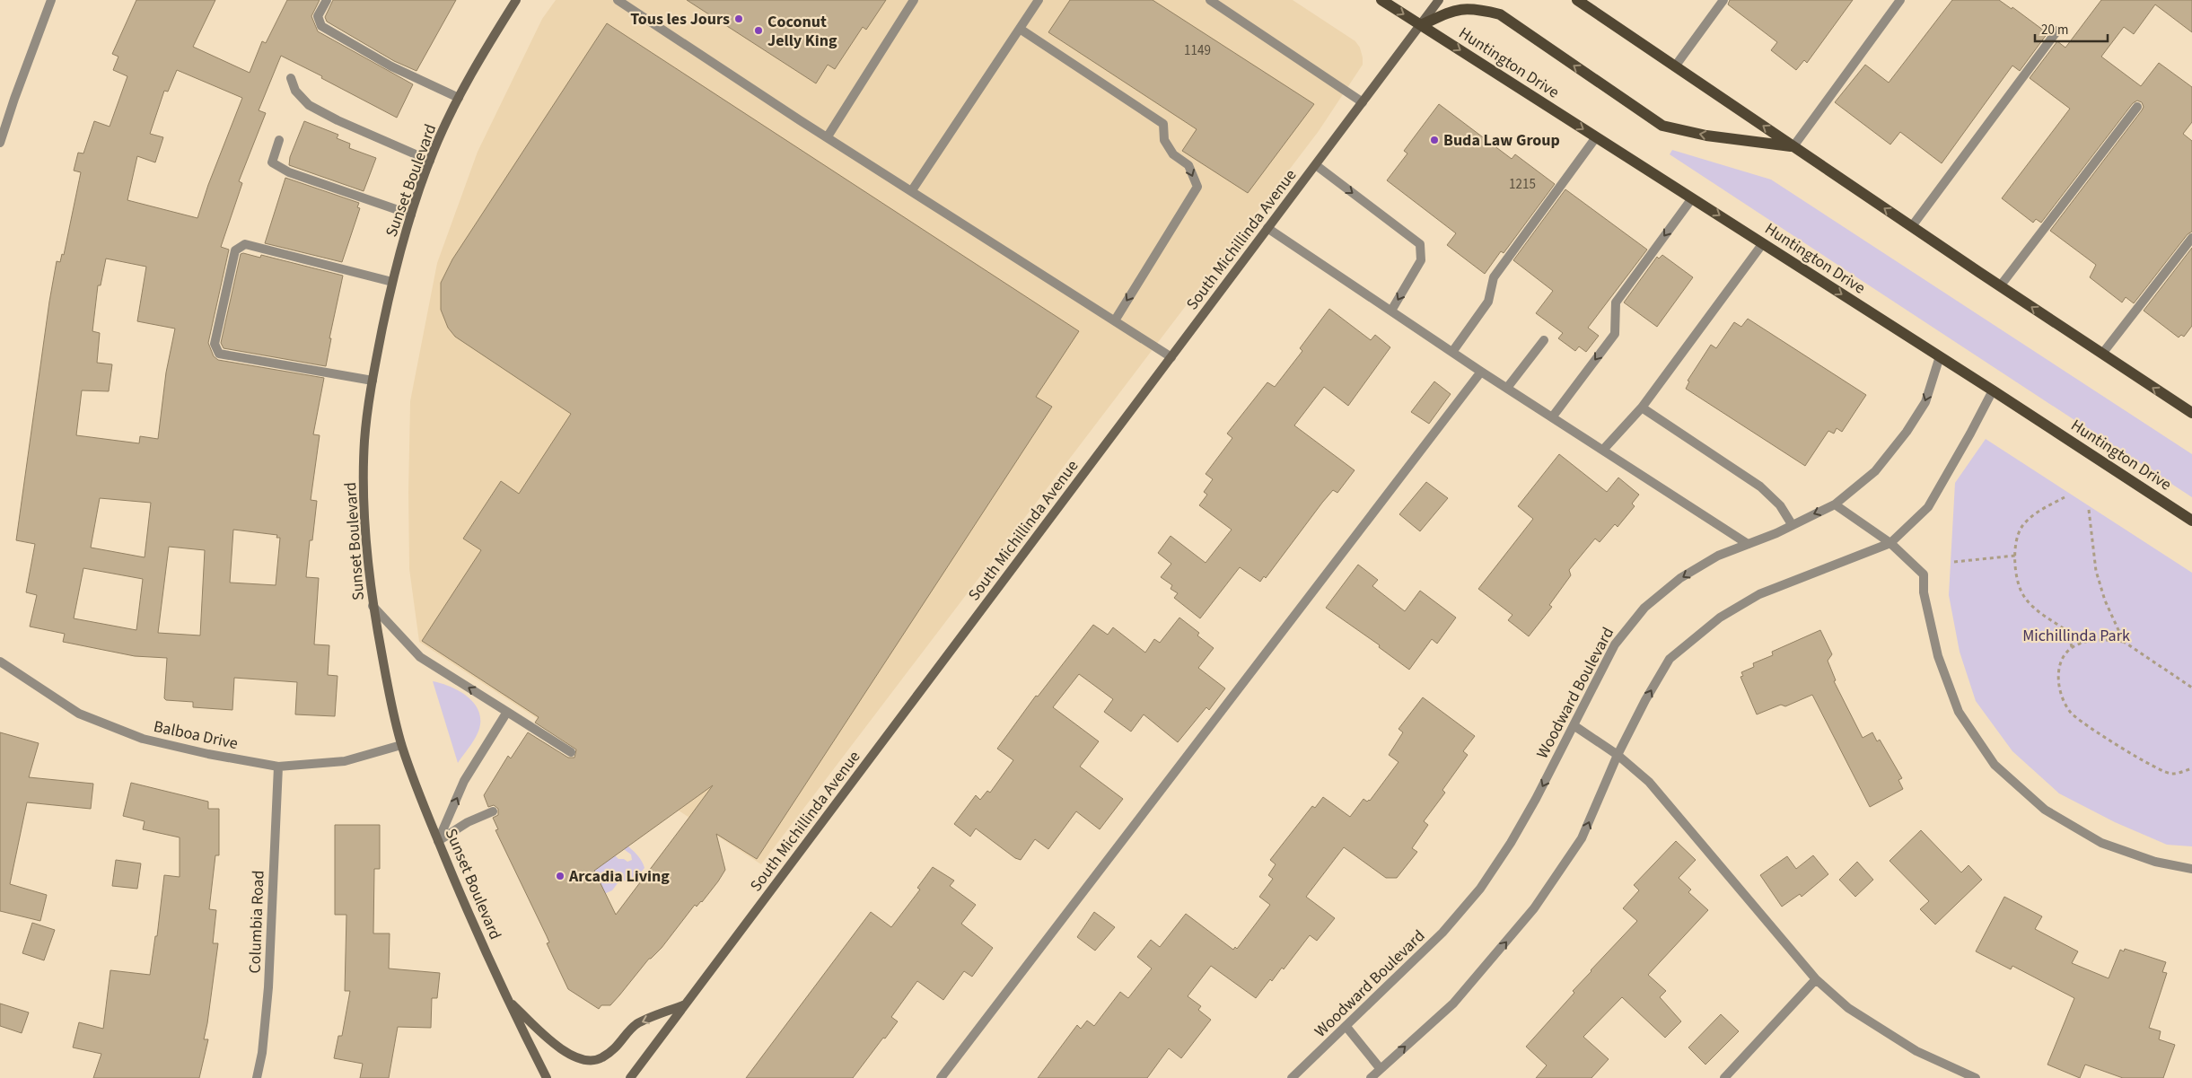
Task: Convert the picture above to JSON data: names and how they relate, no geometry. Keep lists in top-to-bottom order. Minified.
{"streets":{"main road":["Huntington Drive","Sunset Boulevard","South Michillinda Avenue"],"street":["Woodward Boulevard","Balboa Drive","Columbia Road"]},"crossings":[["Huntington Drive","South Michillinda Avenue"],["Huntington Drive","Woodward Boulevard"],["Sunset Boulevard","Balboa Drive"],["Balboa Drive","Columbia Road"]],"parks":["Michillinda Park"],"places":["Tous les Jours","Coconut Jelly King","Buda Law Group","Arcadia Living"],"house_numbers":["1149","1215"],"scale_bar":"20 m"}
